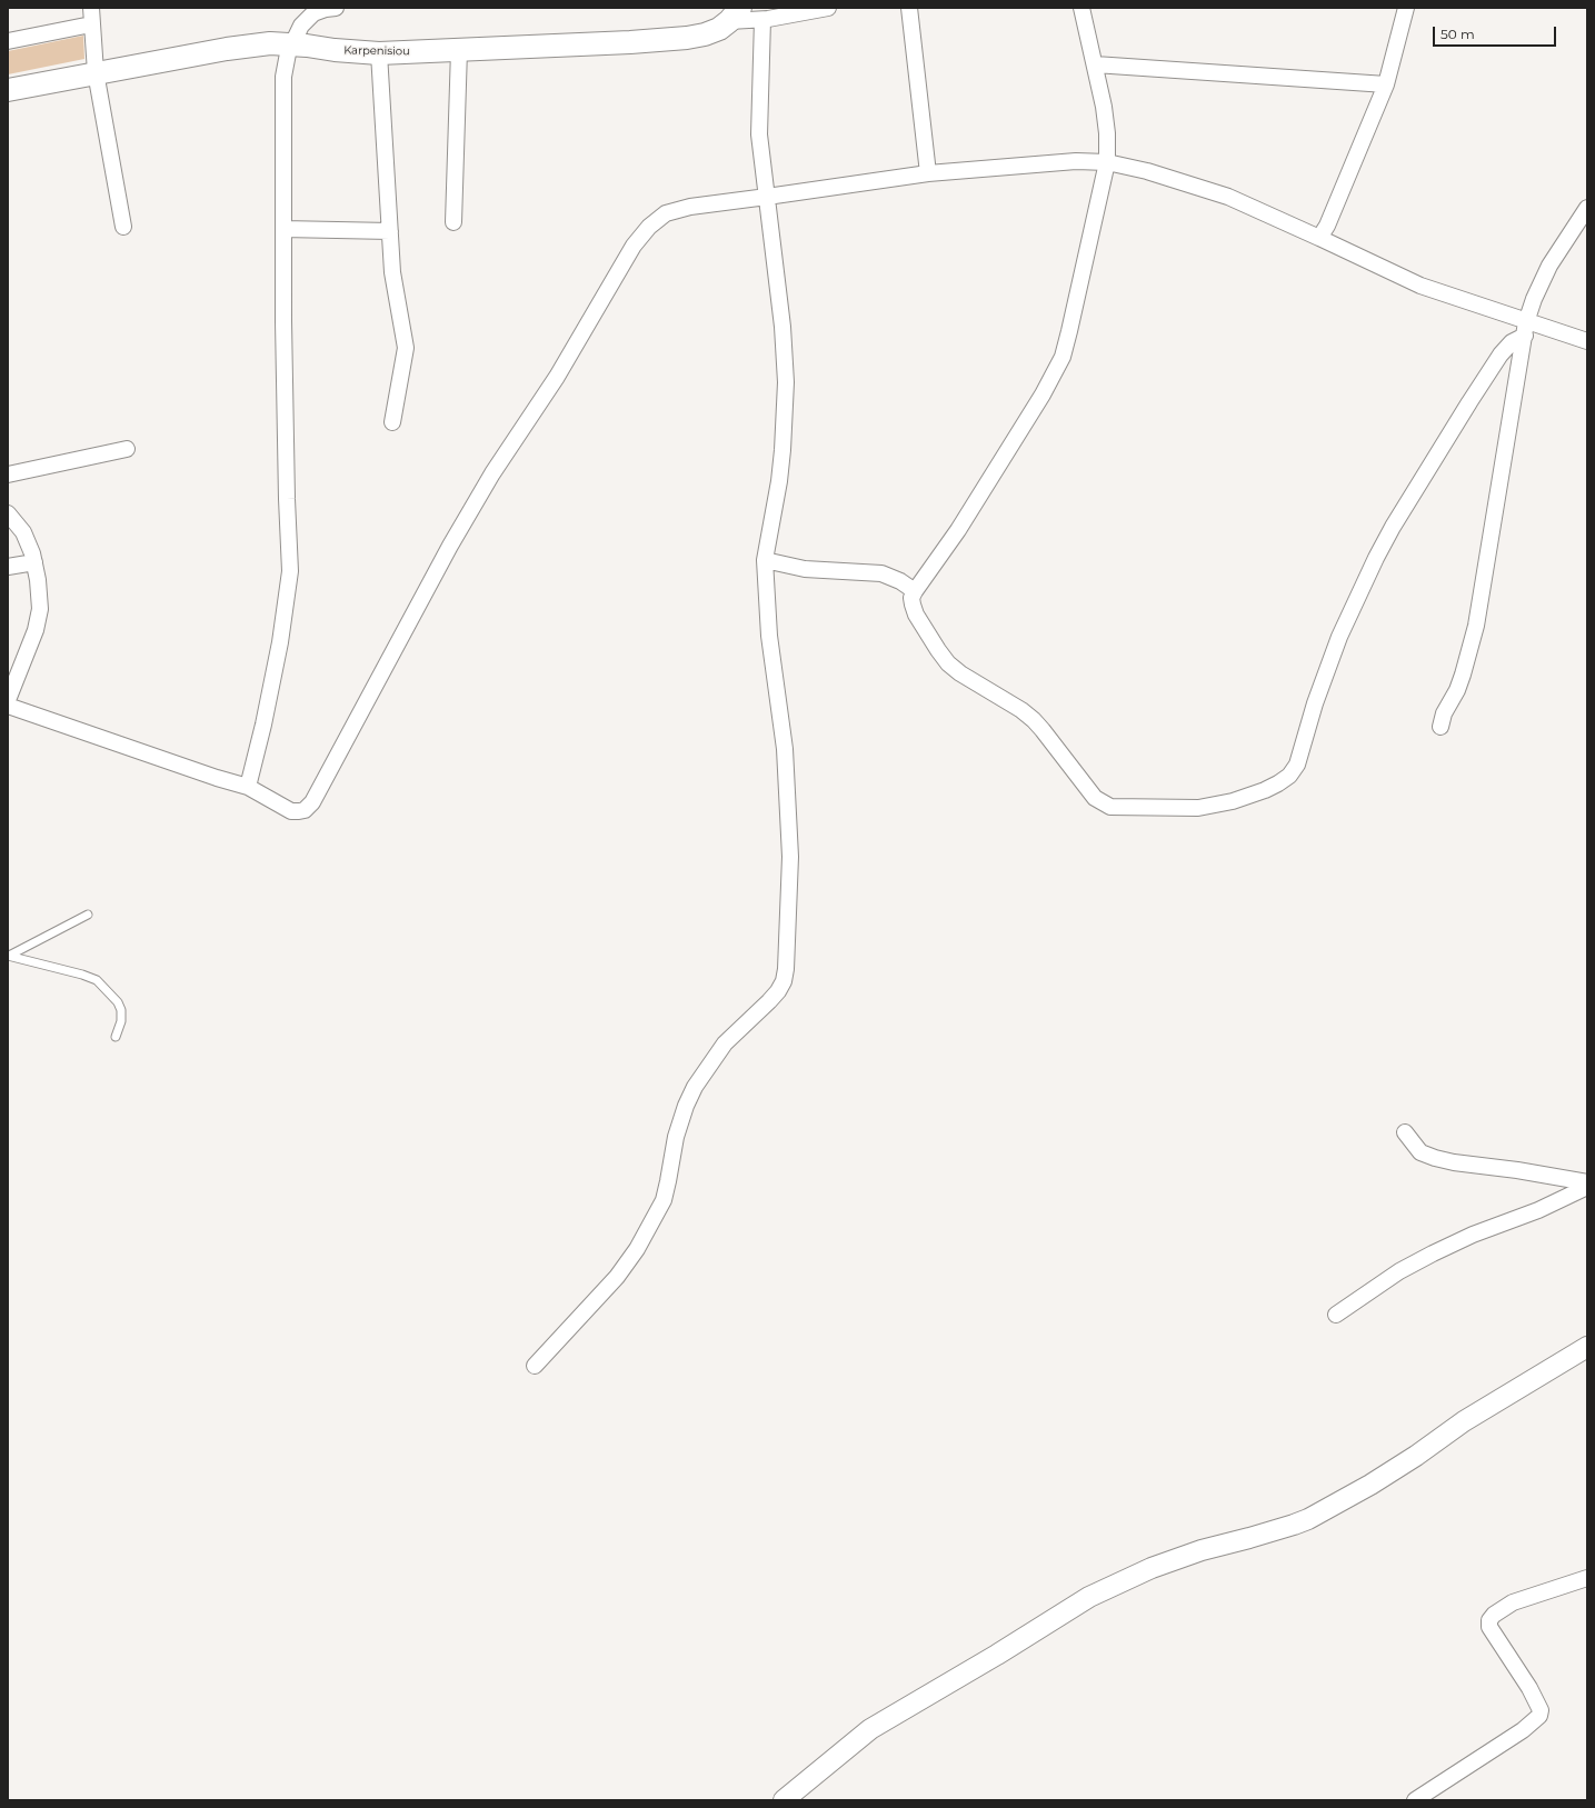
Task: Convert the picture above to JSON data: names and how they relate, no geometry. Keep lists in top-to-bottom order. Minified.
{"streets":{"main road":["Karpenisiou"]},"scale_bar":"50 m"}
